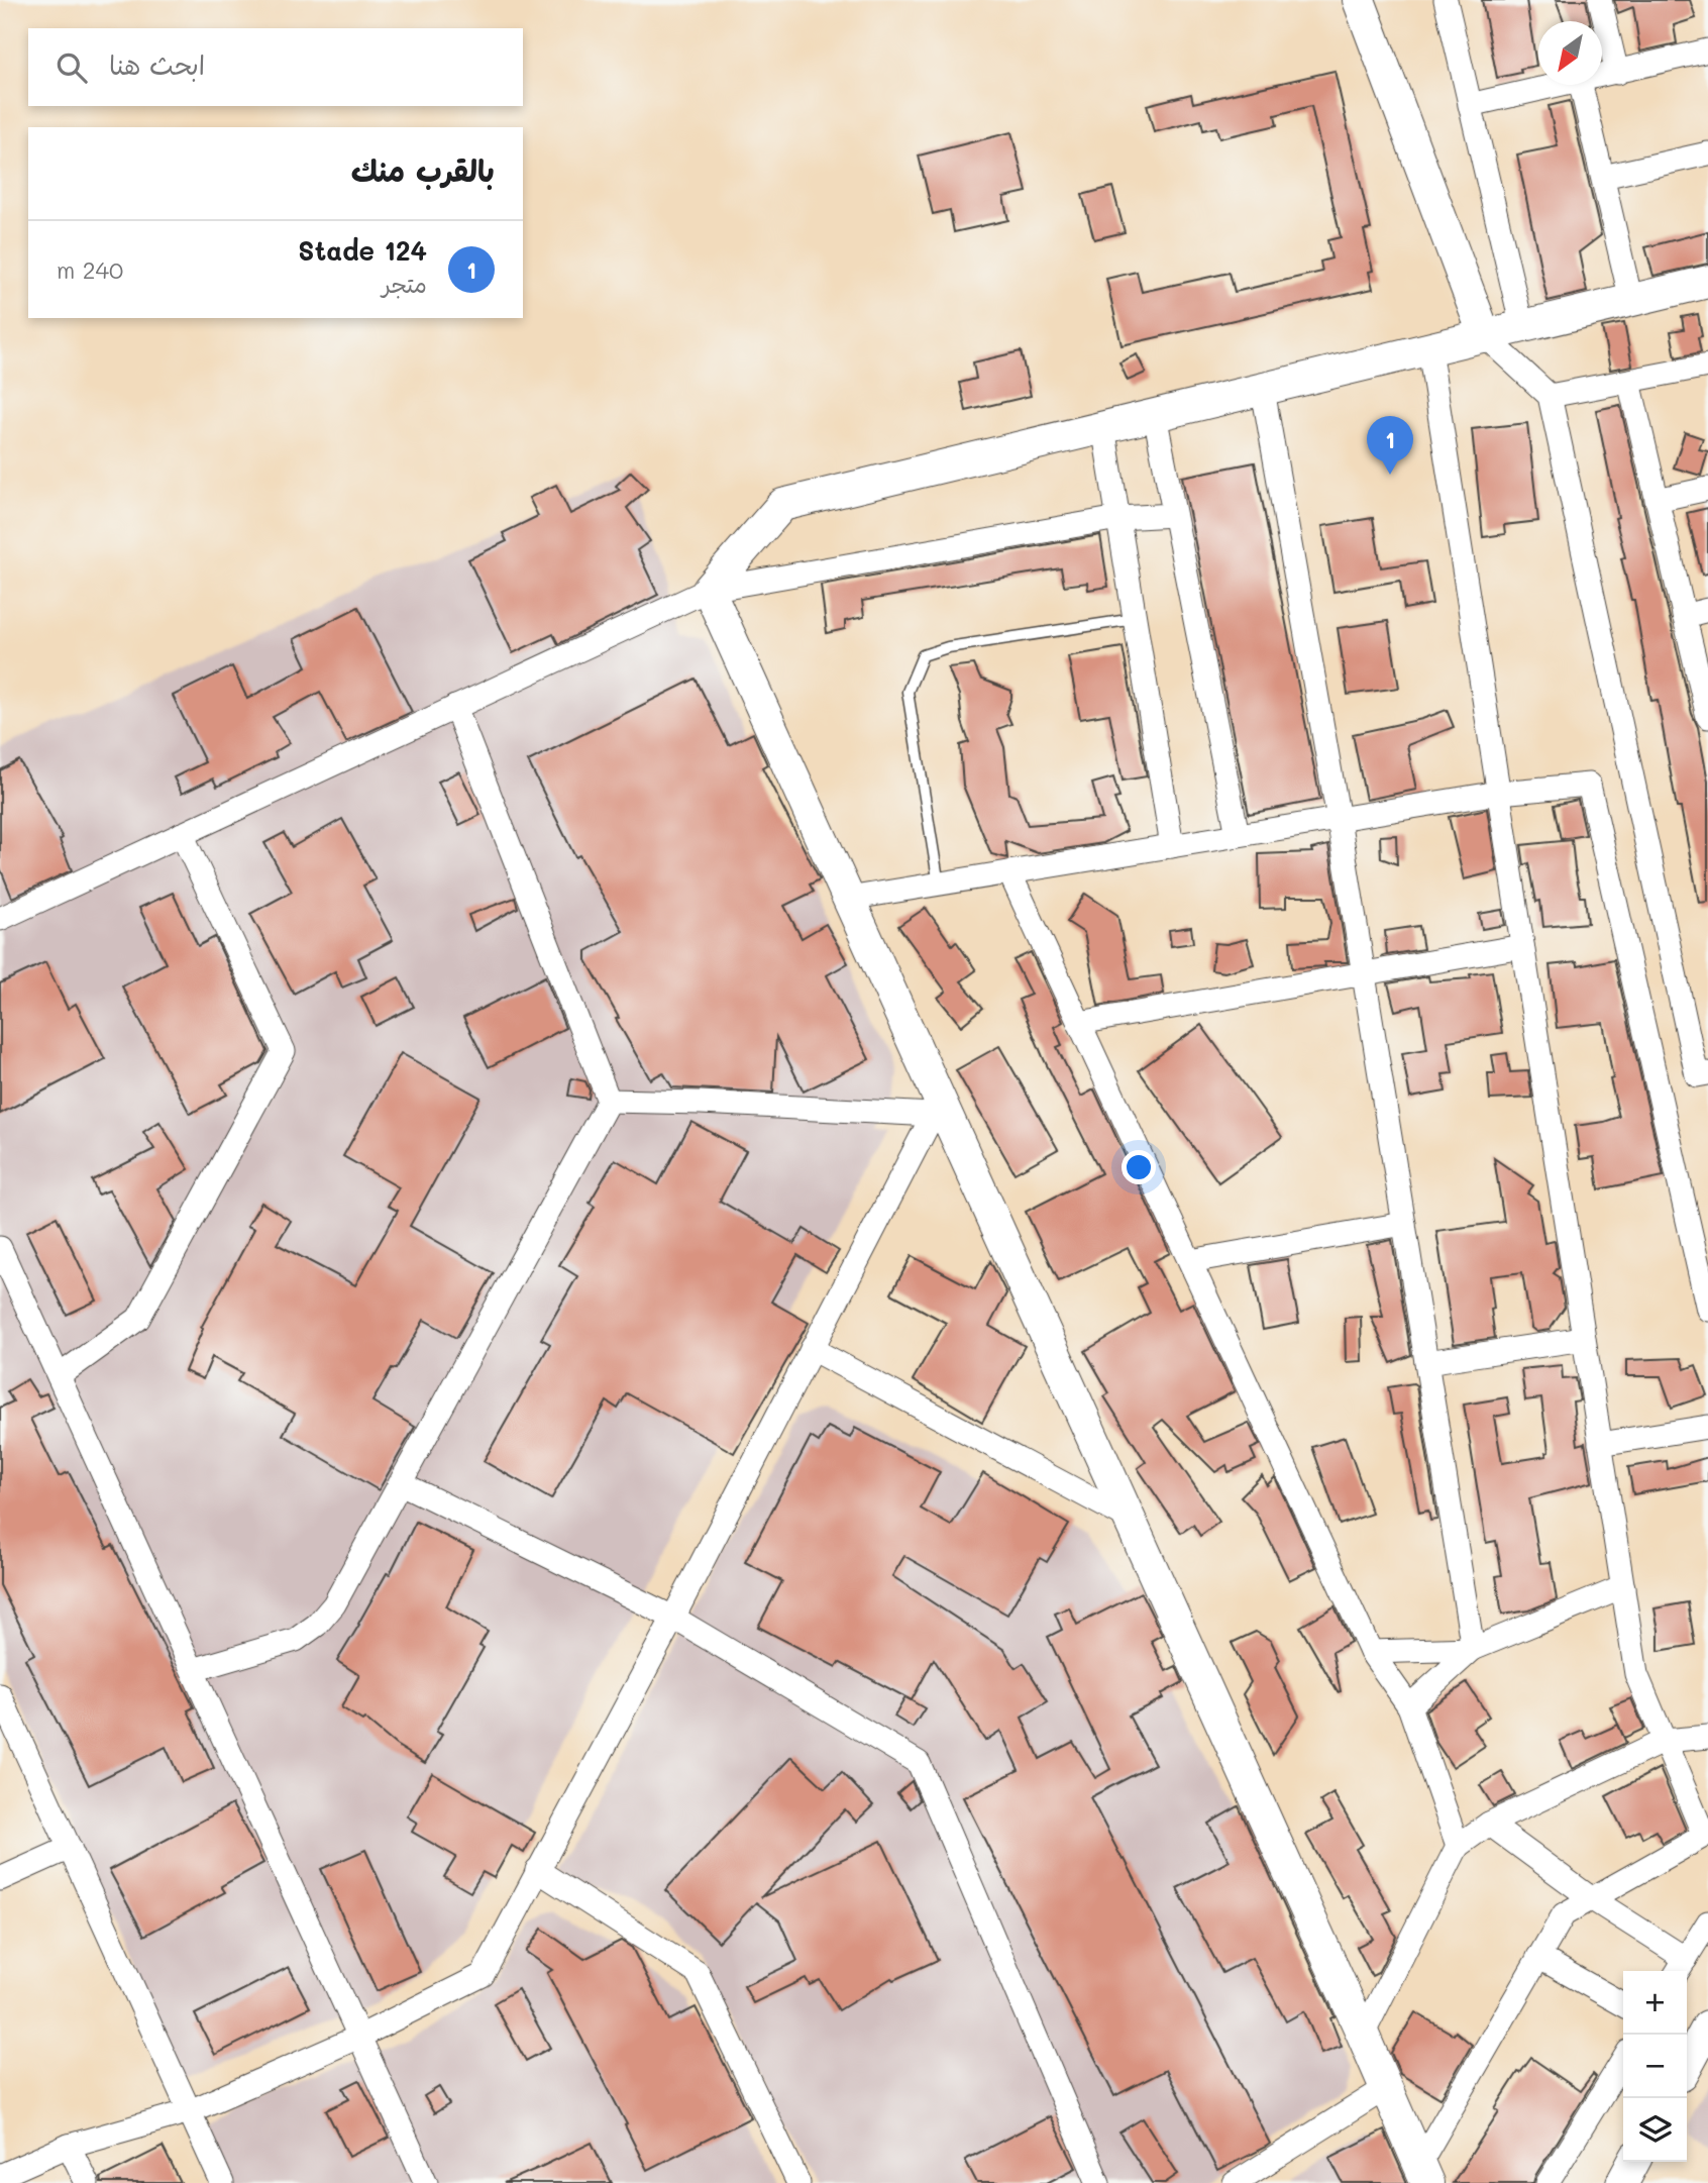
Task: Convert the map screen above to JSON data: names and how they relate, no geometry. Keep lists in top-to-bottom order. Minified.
{"north":"bottom left","page":{"search":"ابحث هنا","heading":"بالقرب منك","list":[{"mark":"1","name":"Stade 124","note":"متجر","value":"240 m"}],"pins":"1","map_buttons":["+","−"]}}
